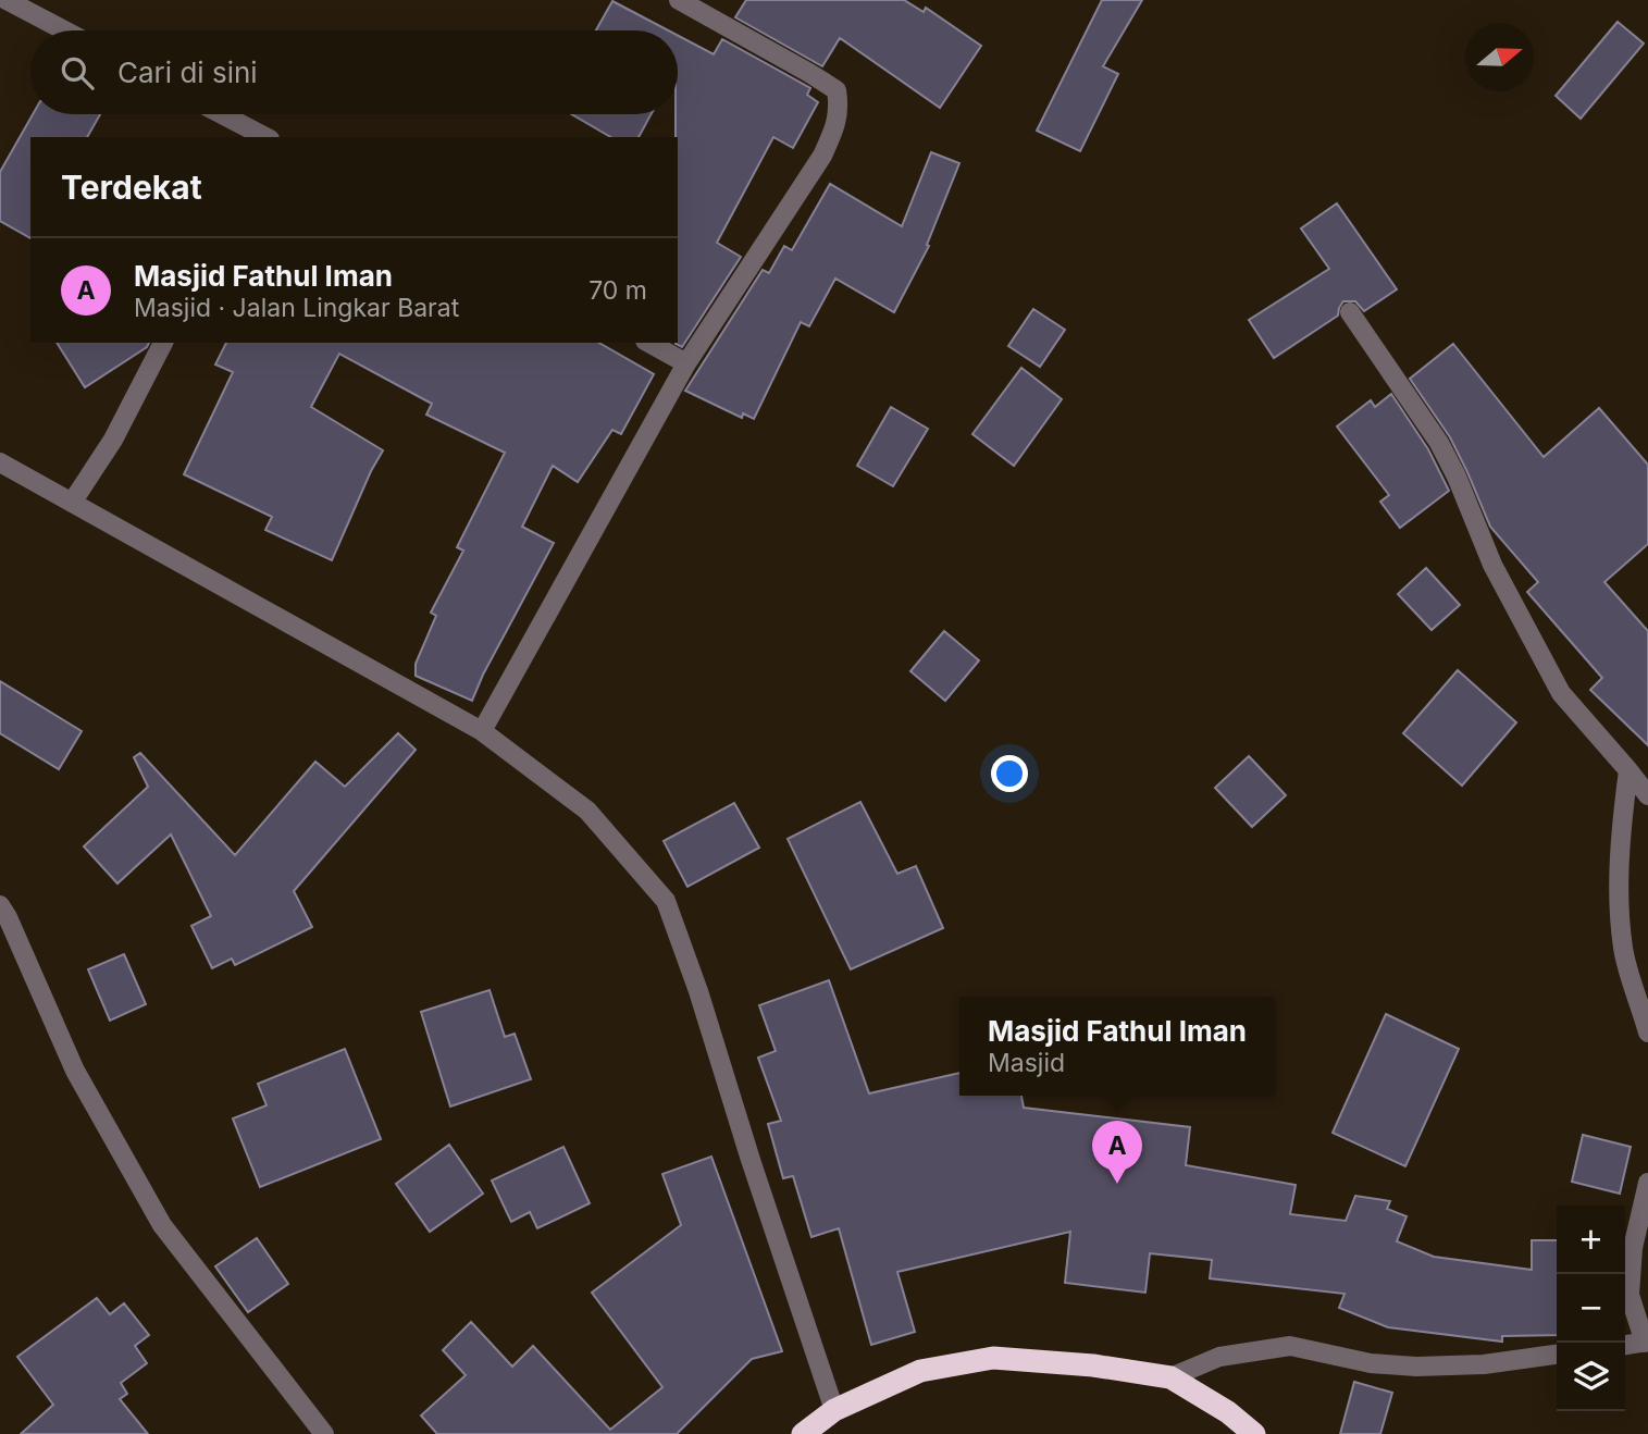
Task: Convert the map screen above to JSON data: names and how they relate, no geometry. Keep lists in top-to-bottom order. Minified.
{"north":"right","page":{"search":"Cari di sini","heading":"Terdekat","list":[{"mark":"A","name":"Masjid Fathul Iman","note":"Masjid · Jalan Lingkar Barat","value":"70 m"}],"popup":["Masjid Fathul Iman","Masjid"],"pins":"A","map_buttons":["+","−"]}}
